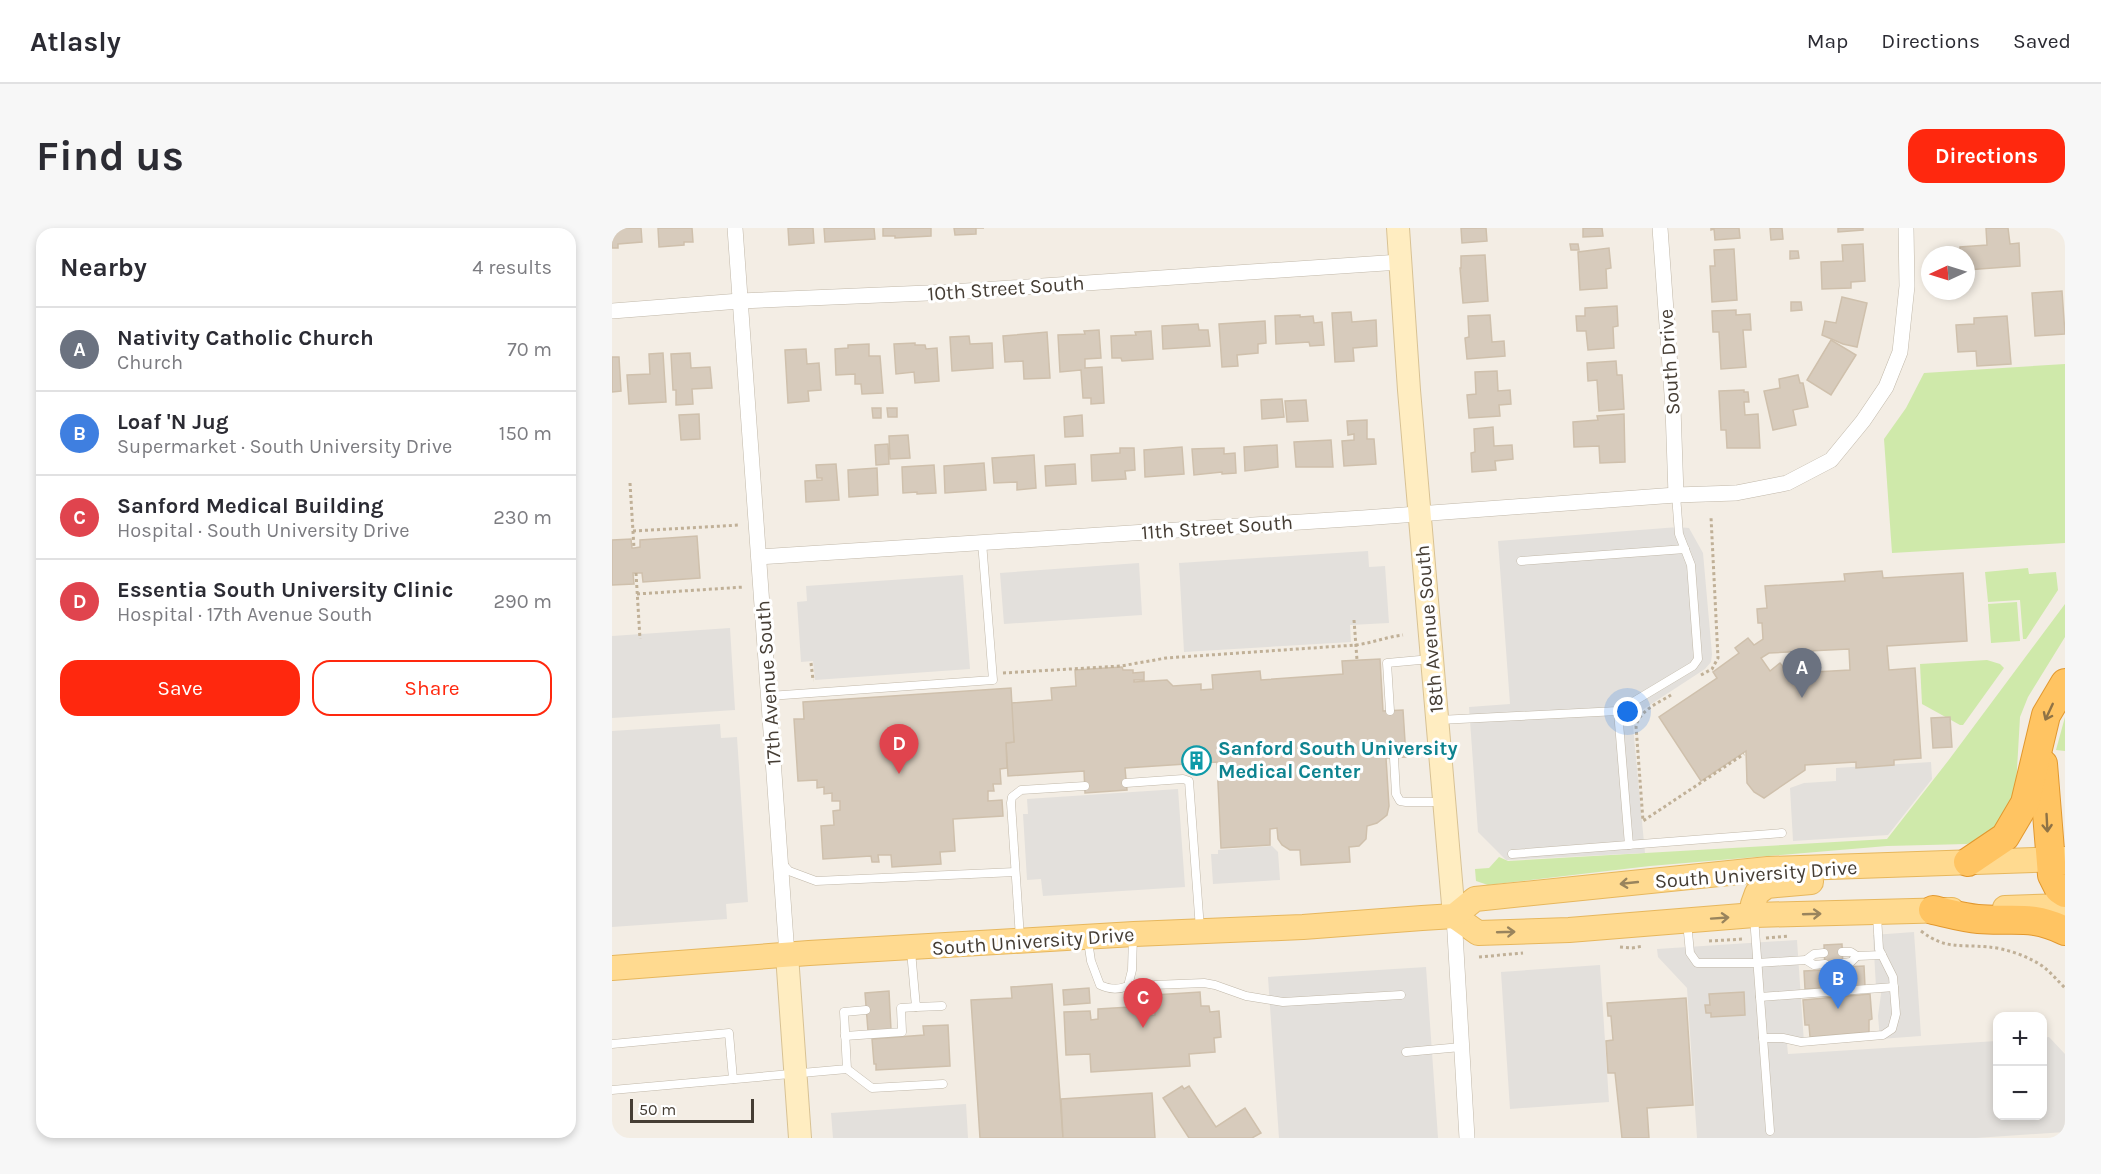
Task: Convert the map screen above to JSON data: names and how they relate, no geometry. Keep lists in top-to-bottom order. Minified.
{"streets":{"main road":["South University Drive"],"street":["10th Street South","South Drive","11th Street South","18th Avenue South","17th Avenue South"]},"crossings":[["10th Street South","18th Avenue South"],["10th Street South","17th Avenue South"],["South Drive","11th Street South"],["11th Street South","18th Avenue South"],["11th Street South","17th Avenue South"],["18th Avenue South","South University Drive"],["17th Avenue South","South University Drive"]],"places":{"building":["Sanford South University Medical Center"]},"scale_bar":"50 m","north":"left","page":{"header":"Atlasly","nav":["Map","Directions","Saved"],"buttons":["Directions",["Save","Share"]],"title":"Find us","heading":["Nearby","4 results"],"list":[{"mark":"A","name":"Nativity Catholic Church","note":"Church","value":"70 m"},{"mark":"B","name":"Loaf 'N Jug","note":"Supermarket · South University Drive","value":"150 m"},{"mark":"C","name":"Sanford Medical Building","note":"Hospital · South University Drive","value":"230 m"},{"mark":"D","name":"Essentia South University Clinic","note":"Hospital · 17th Avenue South","value":"290 m"}],"pins":["A","D","B","C"],"map_buttons":["+","−"],"scale":"50 m"}}
